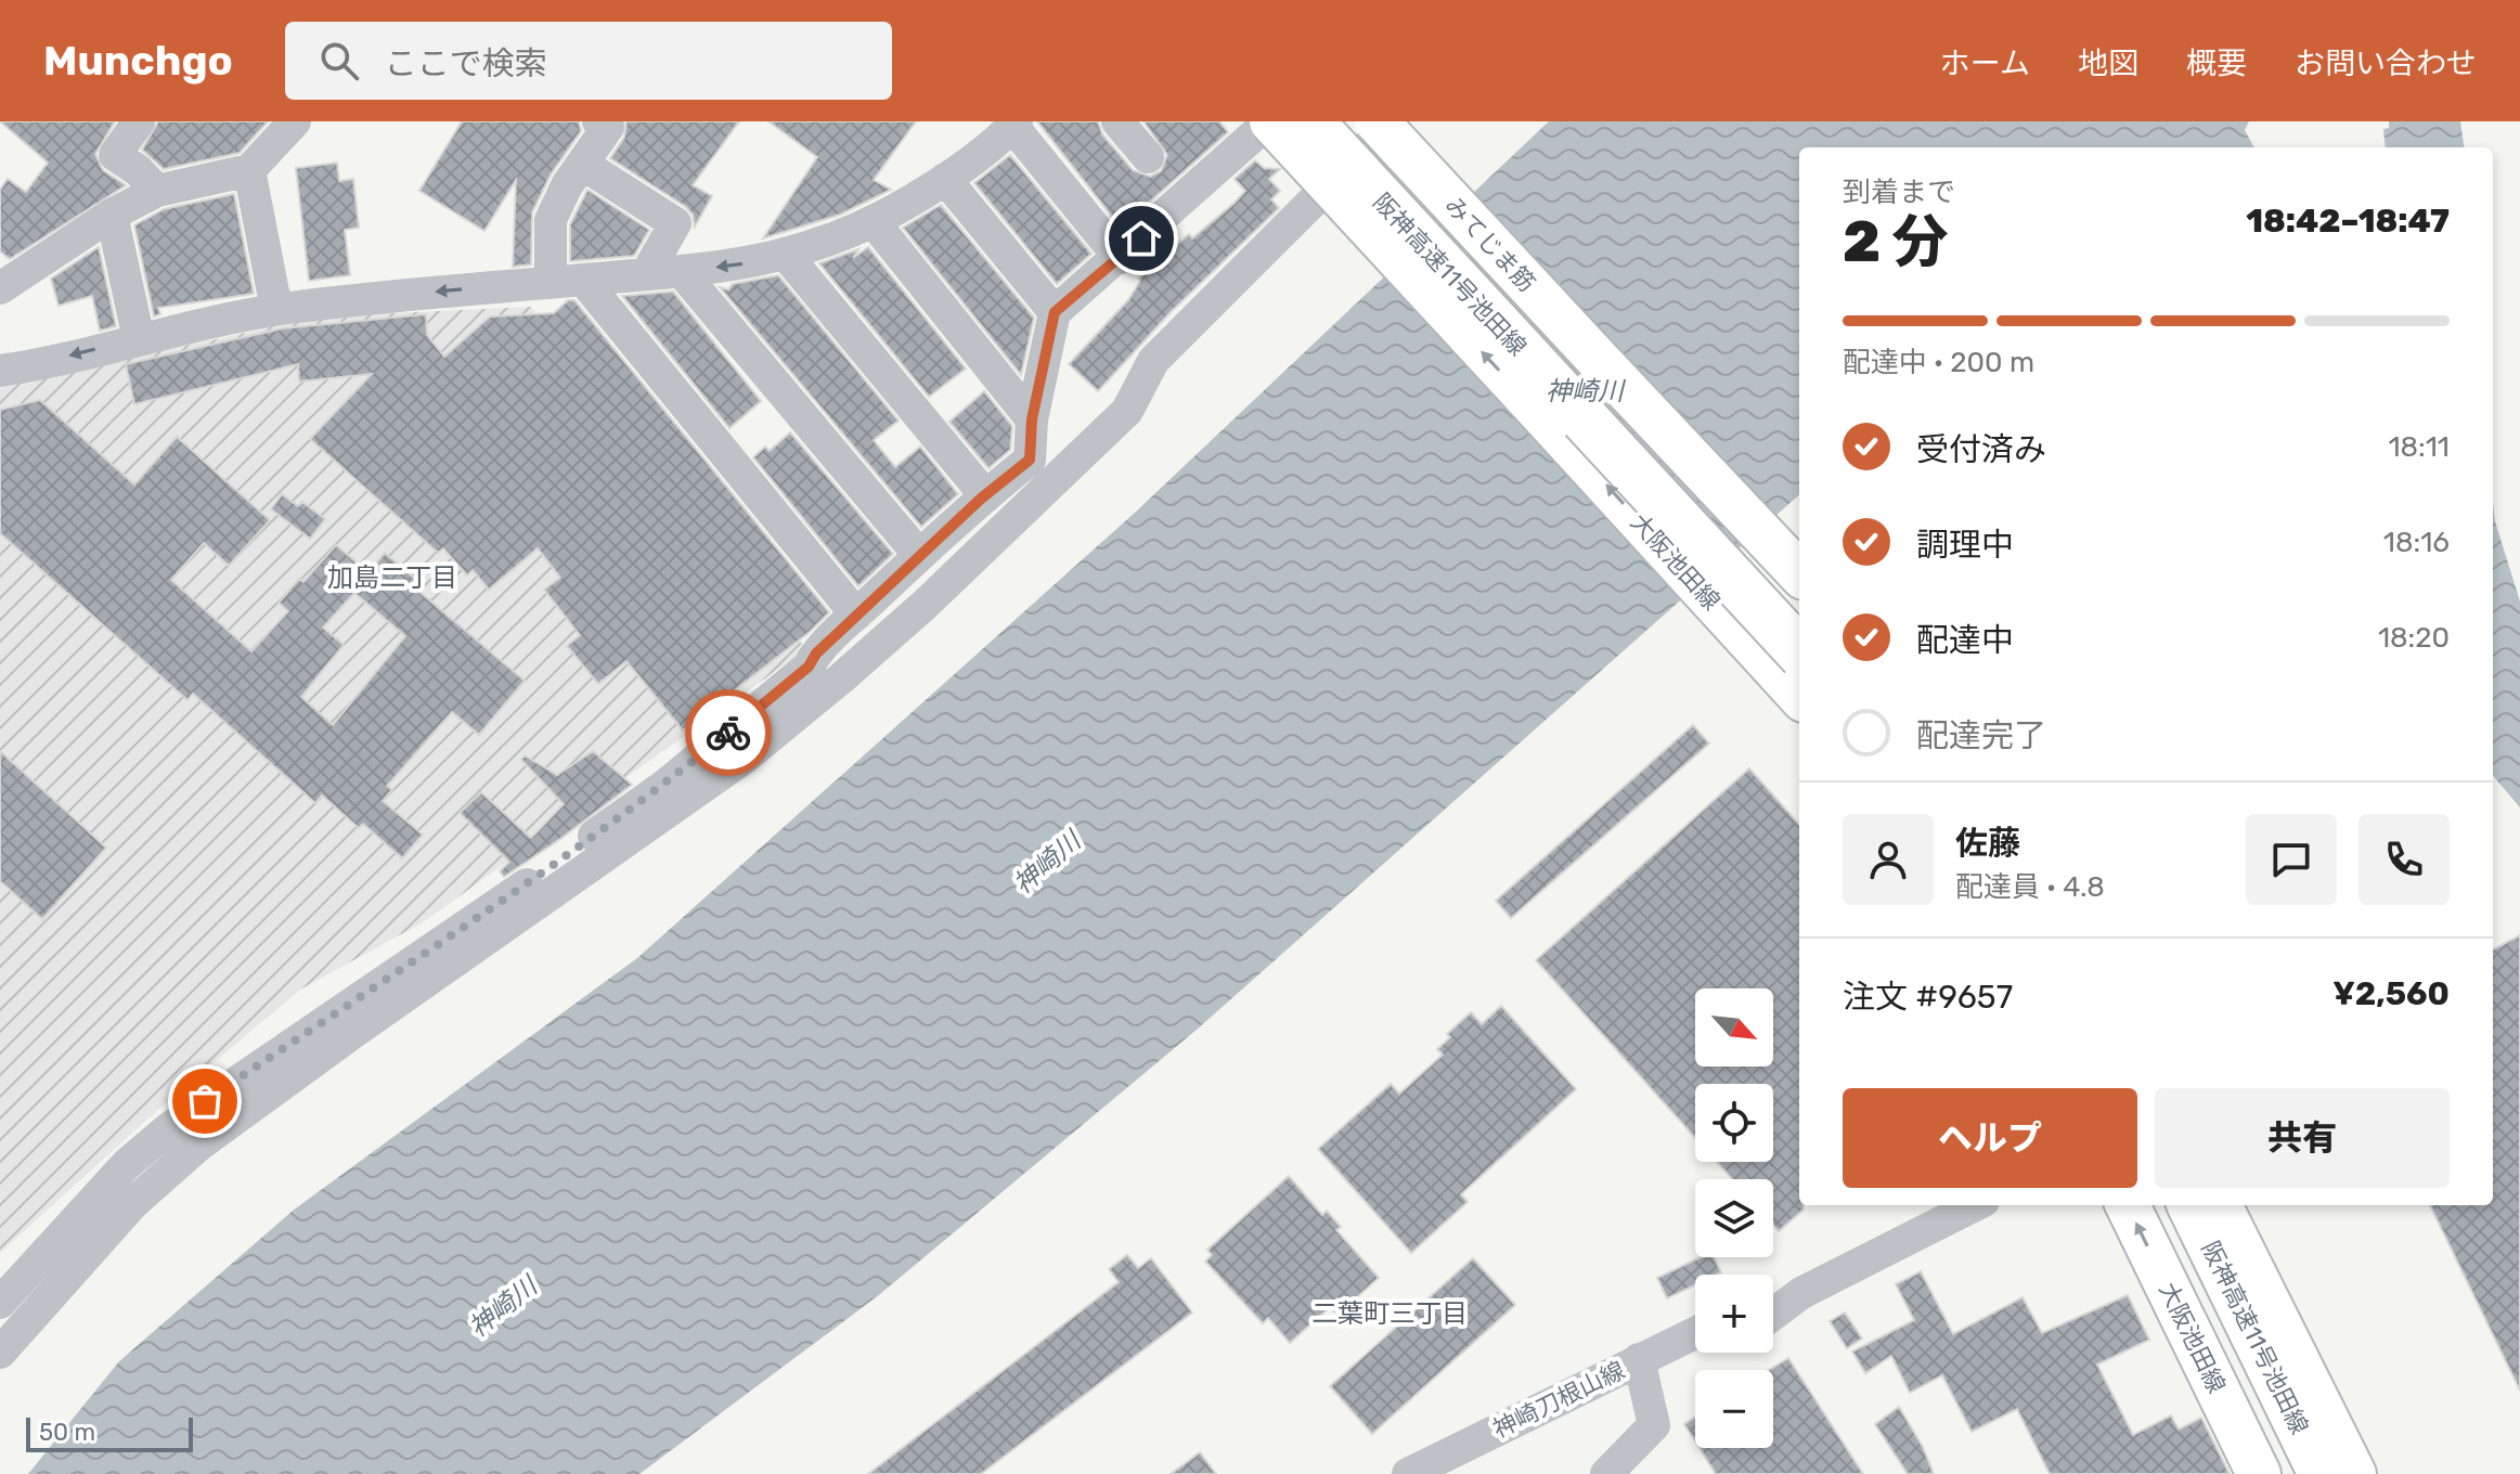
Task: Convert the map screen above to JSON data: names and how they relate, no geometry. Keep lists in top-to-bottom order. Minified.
{"streets":{"highway":["阪神高速11号池田線"],"main road":["みてじま筋","大阪池田線"],"street":["神崎刀根山線"]},"crossings":[["阪神高速11号池田線","大阪池田線"]],"one_way":["大阪池田線"],"districts":["加島二丁目","二葉町三丁目"],"water":["神崎川"],"scale_bar":"50 m","north":"bottom right","page":{"header":"Munchgo","search":"ここで検索","nav":["ホーム","地図","概要","お問い合わせ"],"heading":["2 分","到着まで","18:42–18:47"],"panel":["佐藤","配達員 · 4.8","注文 #9657","¥2,560"],"bar":"配達中 · 200 m","list":[["受付済み","18:11"],["調理中","18:16"],["配達中","18:20"],"配達完了"],"map_buttons":["+","−"],"buttons":["ヘルプ","共有"],"scale":"50 m"}}
